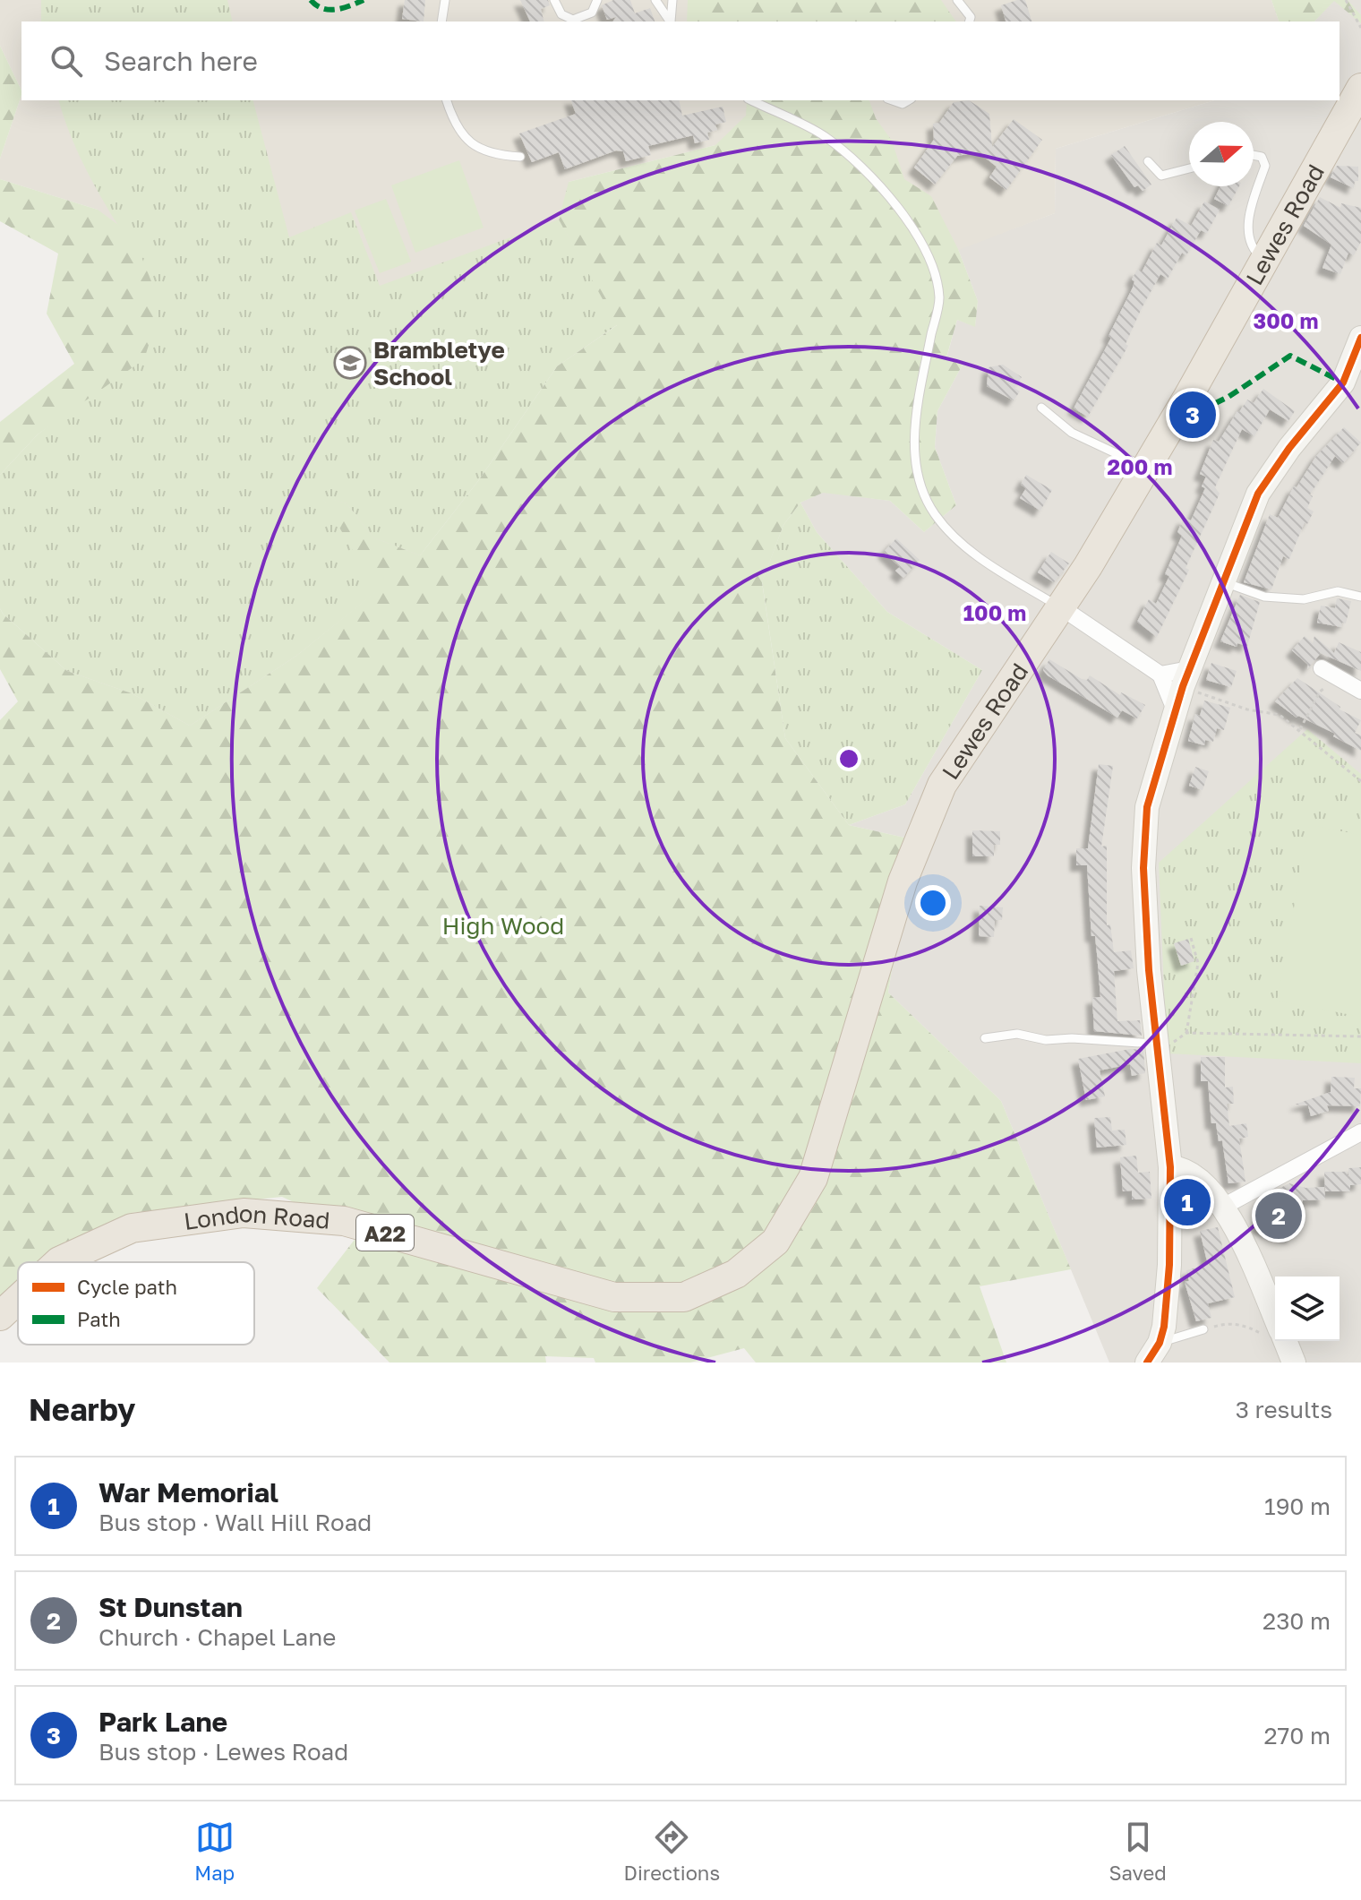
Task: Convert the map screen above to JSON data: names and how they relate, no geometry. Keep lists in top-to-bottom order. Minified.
{"streets":{"highway":["Lewes Road","London Road","A22"]},"crossings":[["Lewes Road","London Road"]],"parks":["High Wood"],"places":{"school or university":["Brambletye School"]},"legend":["Cycle path","Path"],"north":"right","page":{"search":"Search here","pins":["3","1","2"],"heading":["Nearby","3 results"],"list":[{"mark":"1","name":"War Memorial","note":"Bus stop · Wall Hill Road","value":"190 m"},{"mark":"2","name":"St Dunstan","note":"Church · Chapel Lane","value":"230 m"},{"mark":"3","name":"Park Lane","note":"Bus stop · Lewes Road","value":"270 m"}],"nav":["Map","Directions","Saved"]},"rings":["300 m","200 m","100 m"]}
